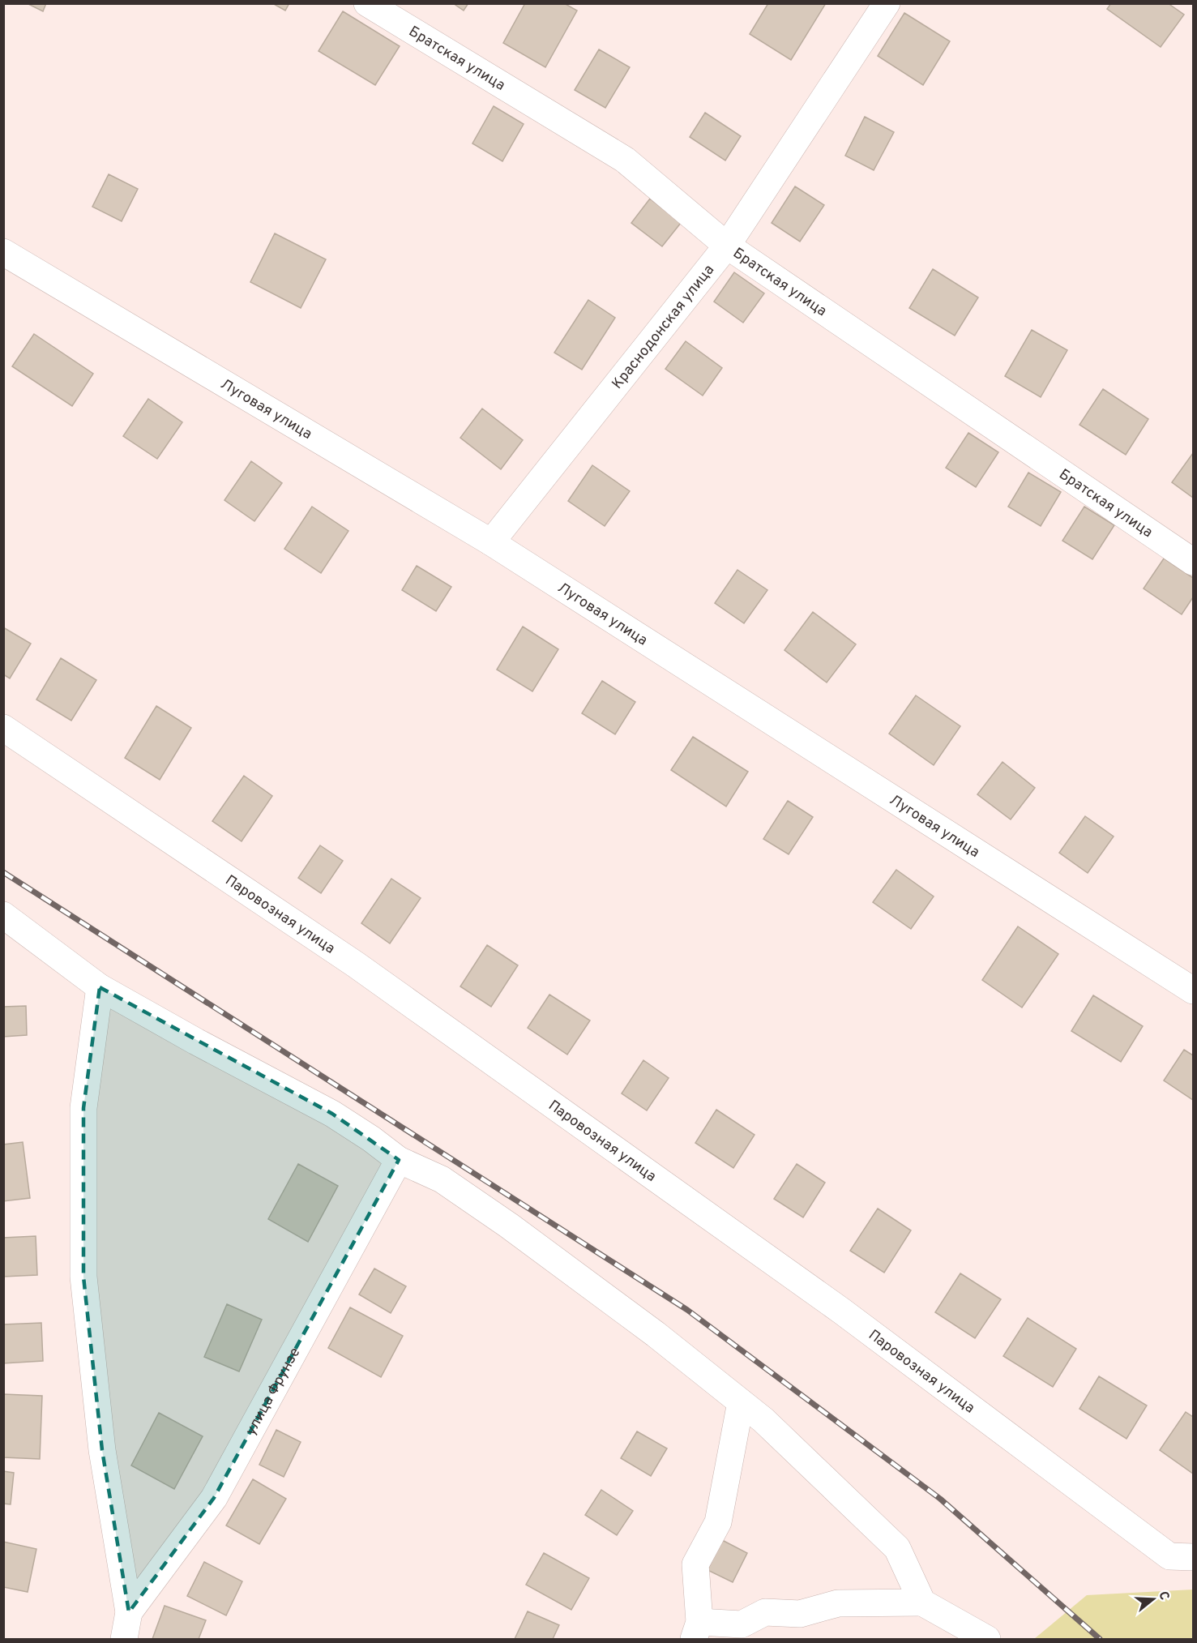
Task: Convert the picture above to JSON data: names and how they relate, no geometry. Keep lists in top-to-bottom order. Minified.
{"streets":{"street":["Братская улица","Краснодонская улица","Луговая улица","Паровозная улица","улица Фрунзе"]},"crossings":[["Братская улица","Краснодонская улица"],["Краснодонская улица","Луговая улица"]],"north":"right"}
